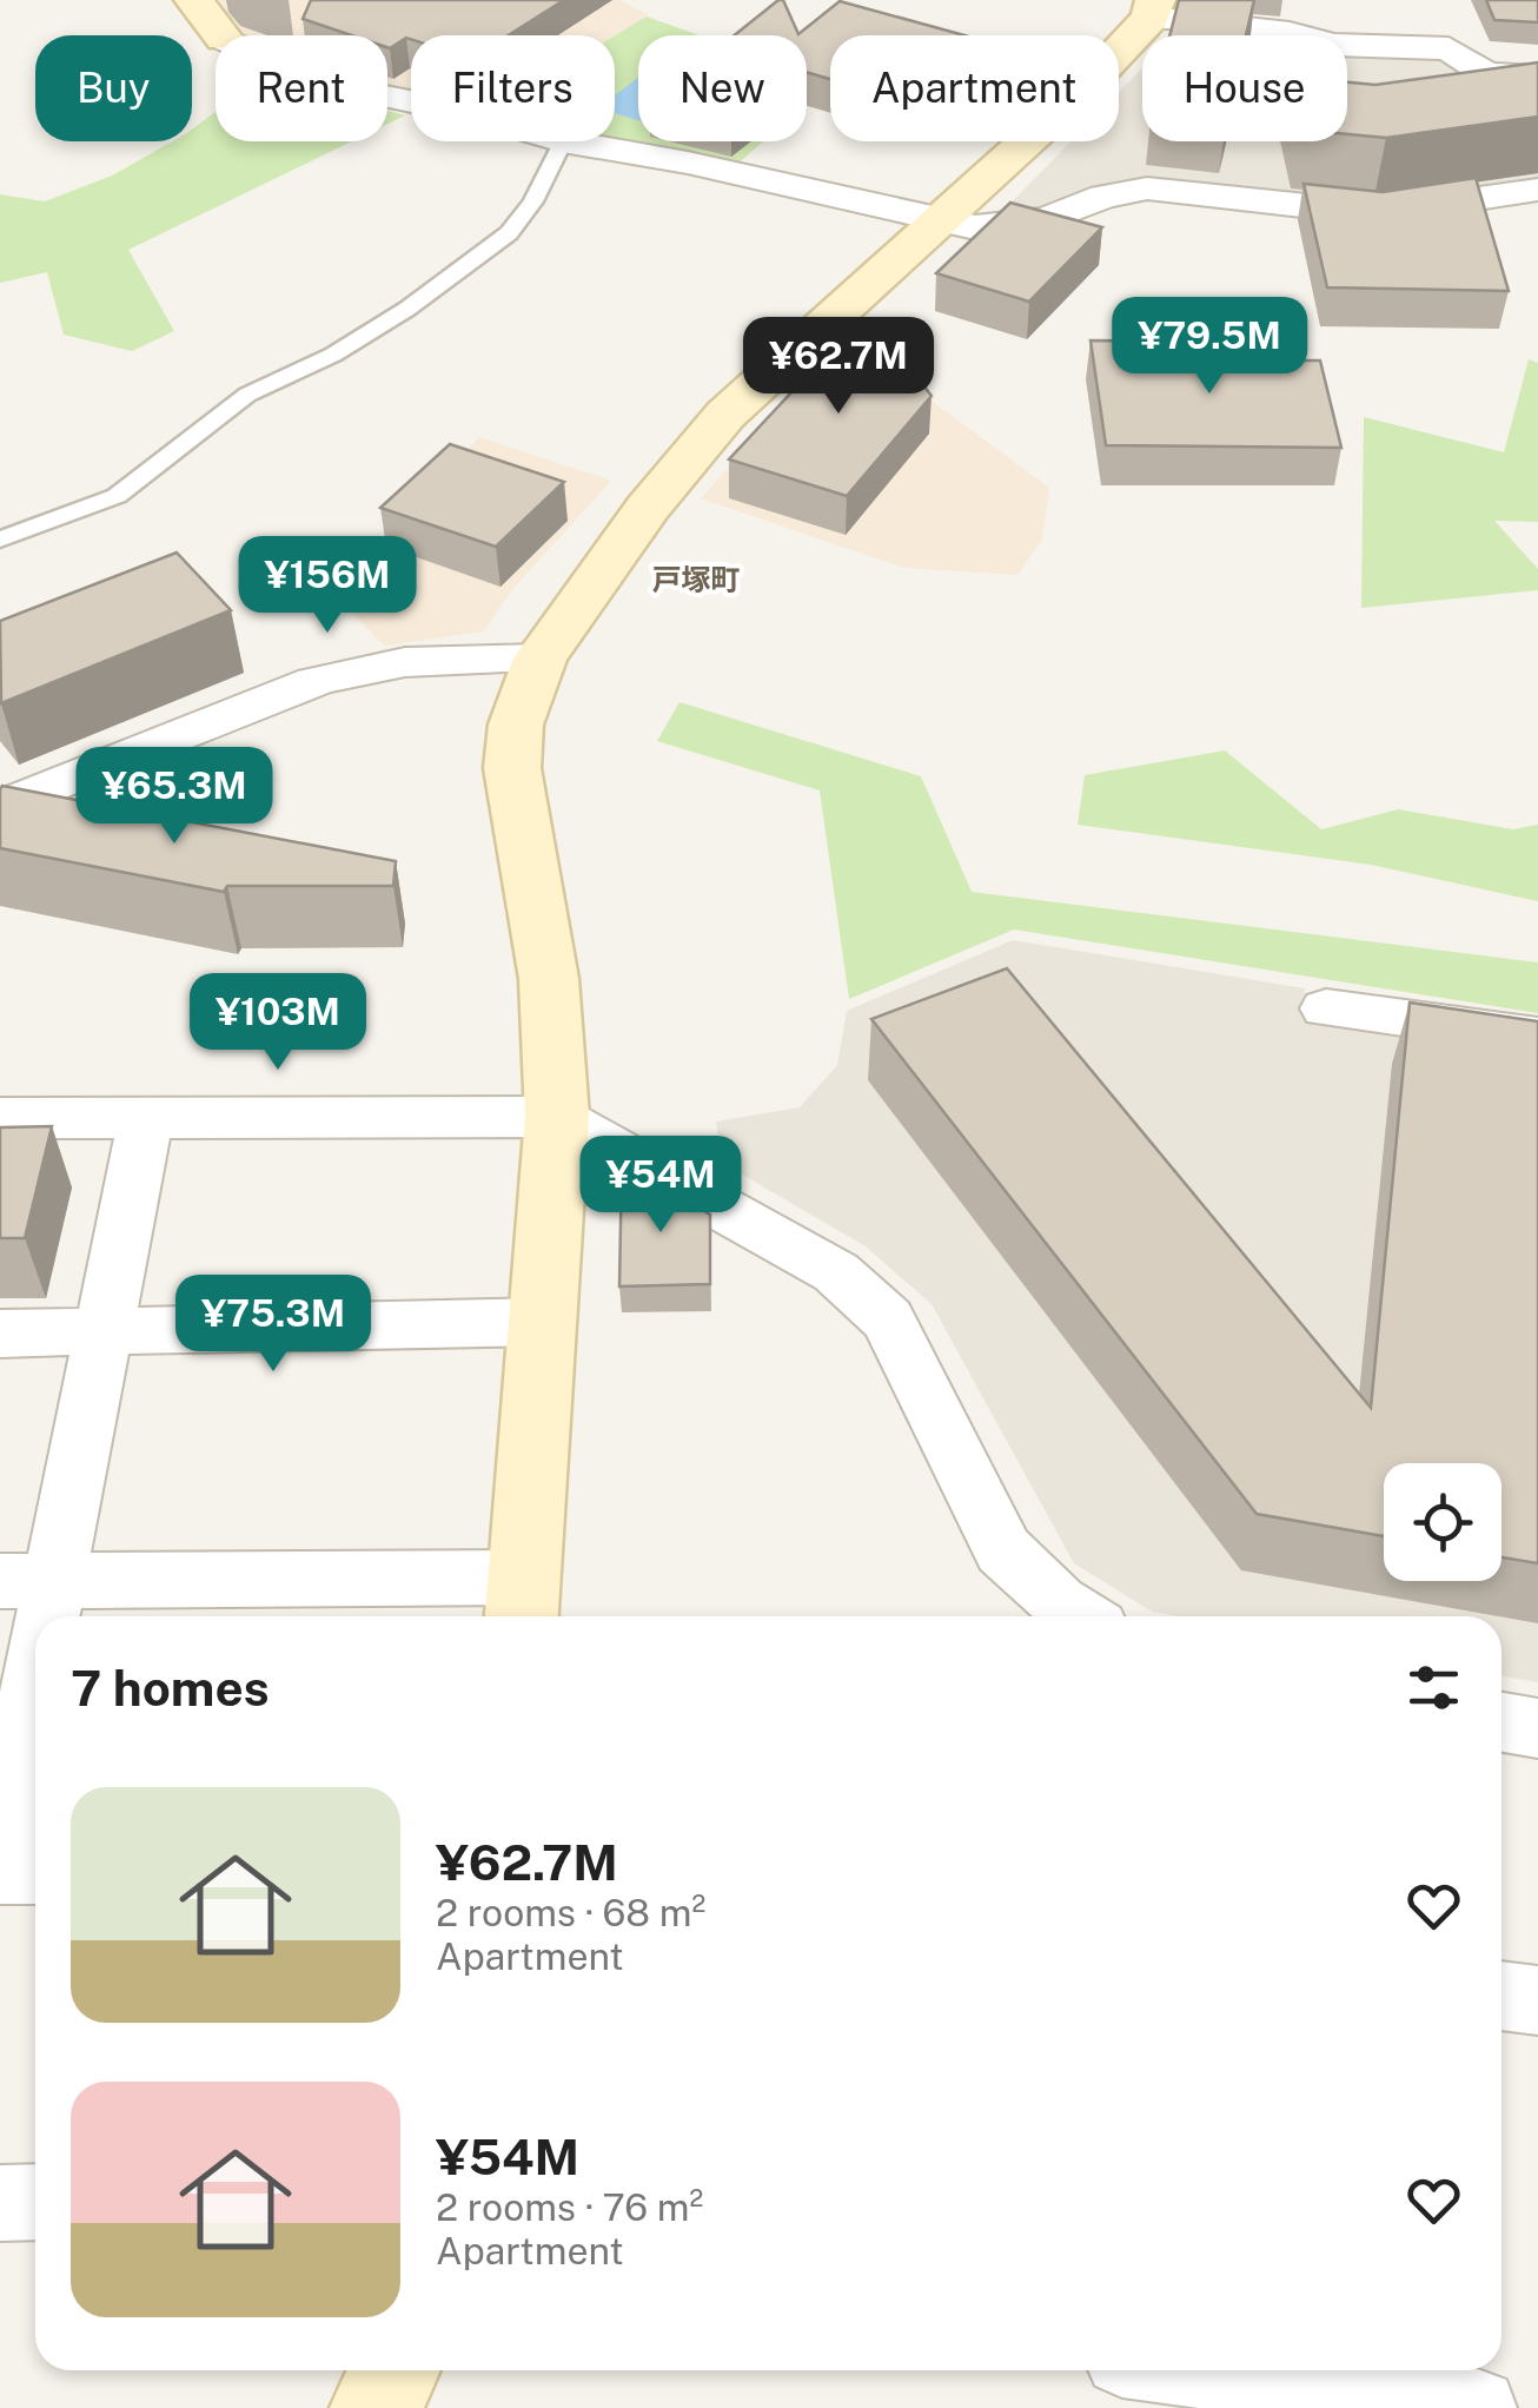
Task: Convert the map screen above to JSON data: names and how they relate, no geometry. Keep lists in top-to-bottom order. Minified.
{"districts":["戸塚町"],"page":{"chip":["Buy","Rent","Filters","New","Apartment","House"],"price":["¥79.5M","¥62.7M","¥156M","¥65.3M","¥103M","¥54M","¥75.3M"],"heading":"7 homes","list":[{"name":"¥62.7M","note":"2 rooms · 68 m² · Apartment"},{"name":"¥54M","note":"2 rooms · 76 m² · Apartment"}]}}
